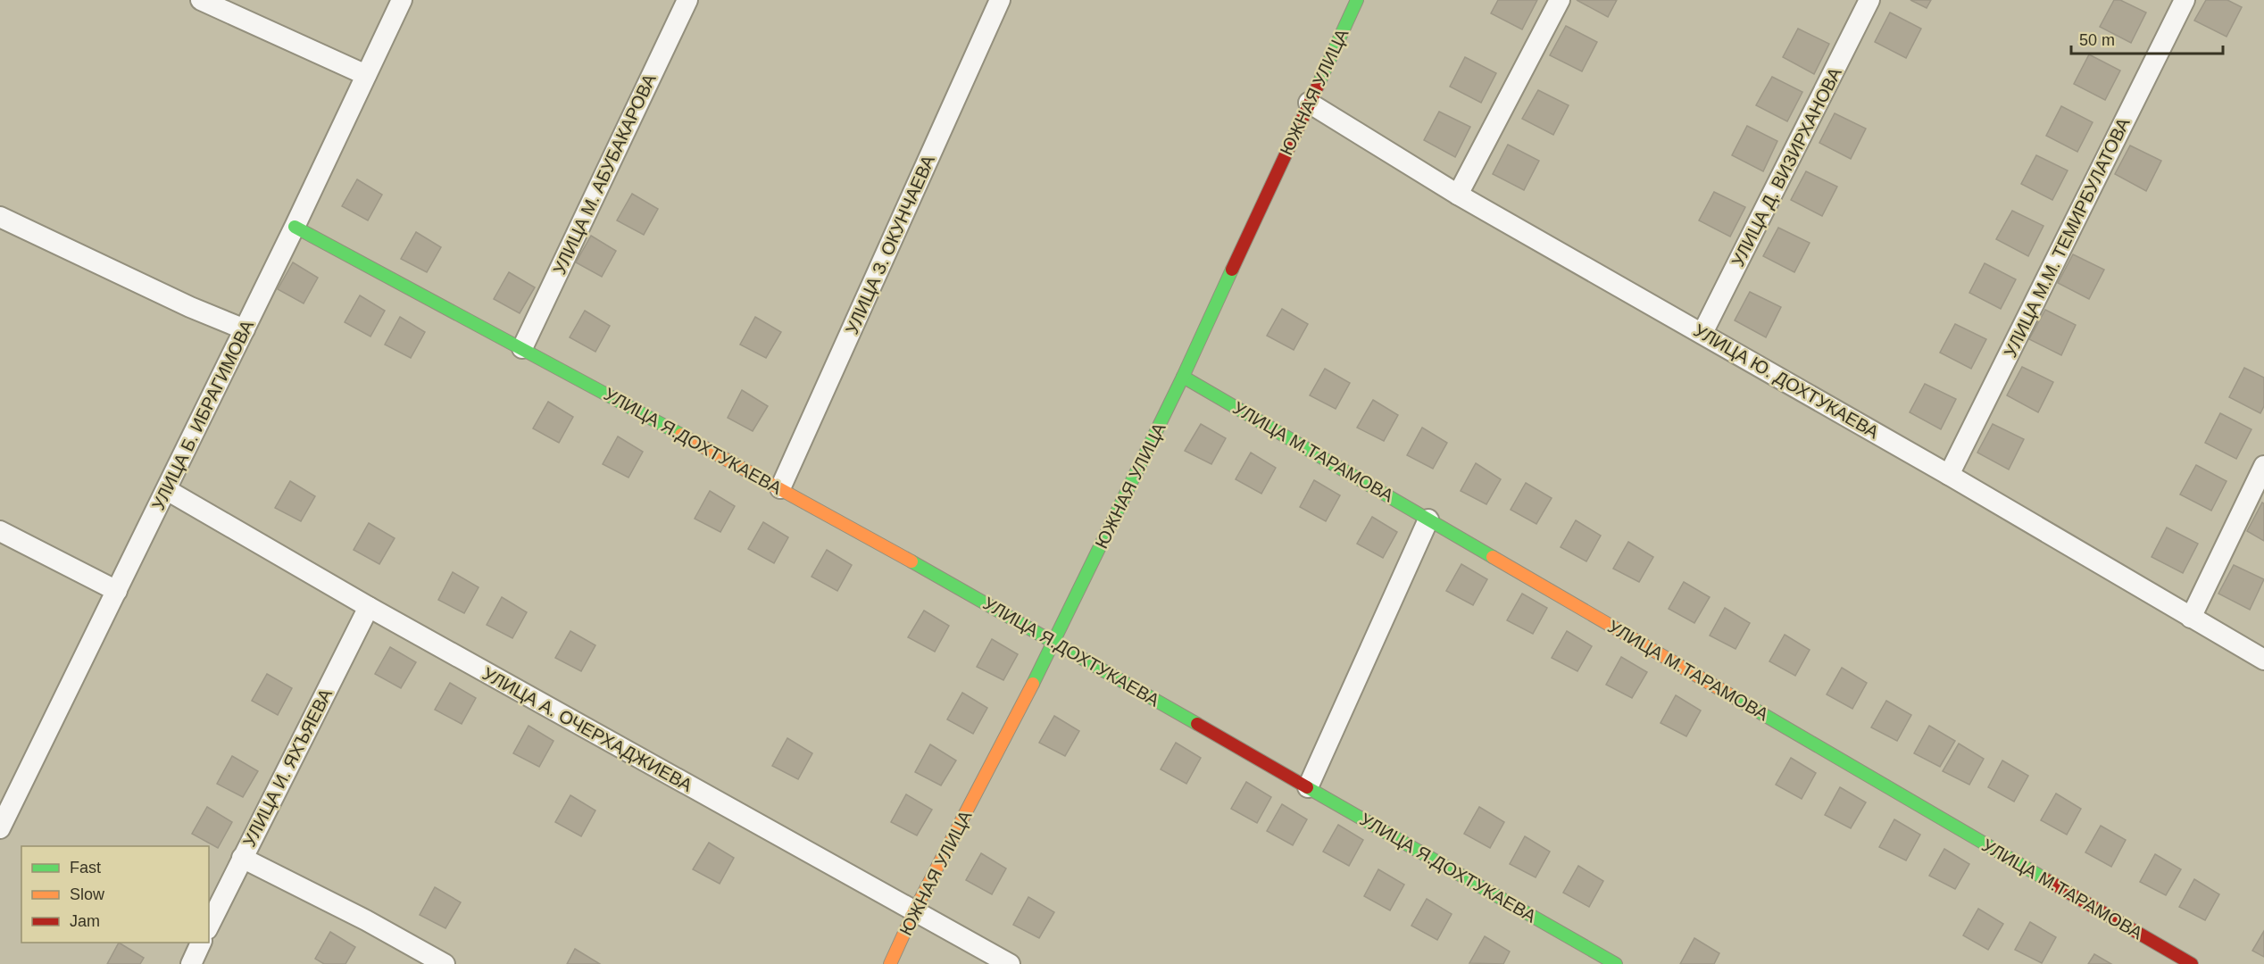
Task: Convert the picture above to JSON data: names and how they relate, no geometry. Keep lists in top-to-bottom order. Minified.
{"streets":{"street":["ЮЖНАЯ УЛИЦА","УЛИЦА Д. ВИЗИРХАНОВА","УЛИЦА М. АБУБАКАРОВА","УЛИЦА М.М. ТЕМИРБУЛАТОВА","УЛИЦА З. ОКУНЧАЕВА","УЛИЦА Ю. ДОХТУКАЕВА","УЛИЦА Б. ИБРАГИМОВА","УЛИЦА Я.ДОХТУКАЕВА","УЛИЦА М.ТАРАМОВА","УЛИЦА А. ОЧЕРХАДЖИЕВА","УЛИЦА И. ЯХЪЯЕВА"]},"crossings":[["ЮЖНАЯ УЛИЦА","УЛИЦА Ю. ДОХТУКАЕВА"],["ЮЖНАЯ УЛИЦА","УЛИЦА Я.ДОХТУКАЕВА"],["ЮЖНАЯ УЛИЦА","УЛИЦА М.ТАРАМОВА"],["ЮЖНАЯ УЛИЦА","УЛИЦА А. ОЧЕРХАДЖИЕВА"],["УЛИЦА Д. ВИЗИРХАНОВА","УЛИЦА Ю. ДОХТУКАЕВА"],["УЛИЦА М. АБУБАКАРОВА","УЛИЦА Я.ДОХТУКАЕВА"],["УЛИЦА М.М. ТЕМИРБУЛАТОВА","УЛИЦА Ю. ДОХТУКАЕВА"],["УЛИЦА З. ОКУНЧАЕВА","УЛИЦА Я.ДОХТУКАЕВА"],["УЛИЦА Б. ИБРАГИМОВА","УЛИЦА Я.ДОХТУКАЕВА"],["УЛИЦА Б. ИБРАГИМОВА","УЛИЦА А. ОЧЕРХАДЖИЕВА"],["УЛИЦА А. ОЧЕРХАДЖИЕВА","УЛИЦА И. ЯХЪЯЕВА"]],"legend":["Fast","Slow","Jam"],"scale_bar":"50 m"}
